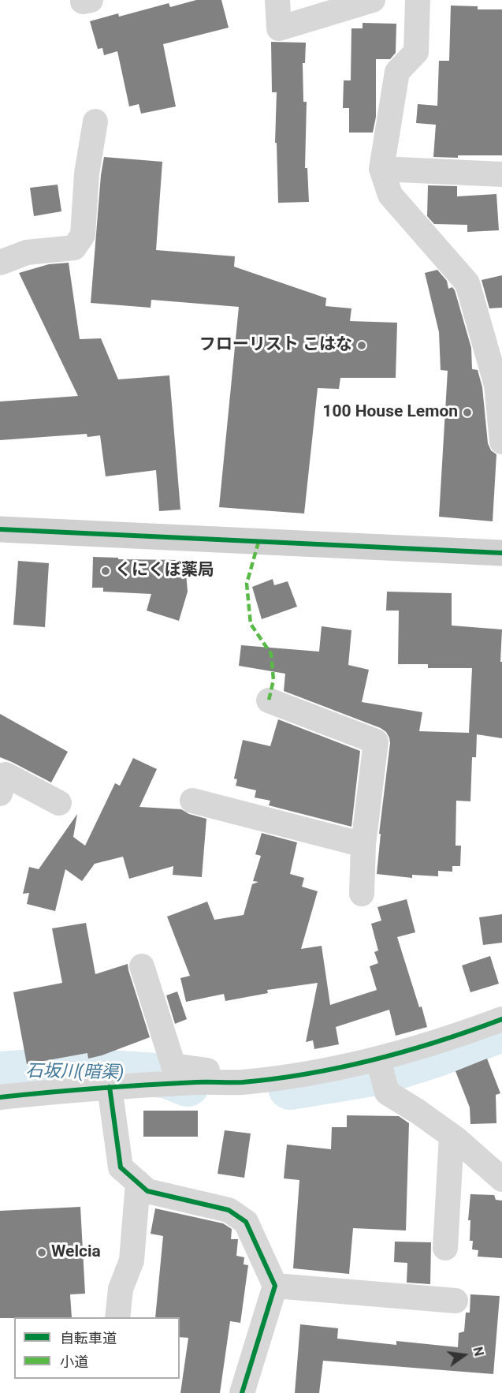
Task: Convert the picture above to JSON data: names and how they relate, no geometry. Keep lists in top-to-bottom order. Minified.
{"water":["石坂川(暗渠)"],"places":["フローリスト こはな","100 House Lemon","くにくぼ薬局","Welcia"],"legend":["自転車道","小道"],"north":"right"}
